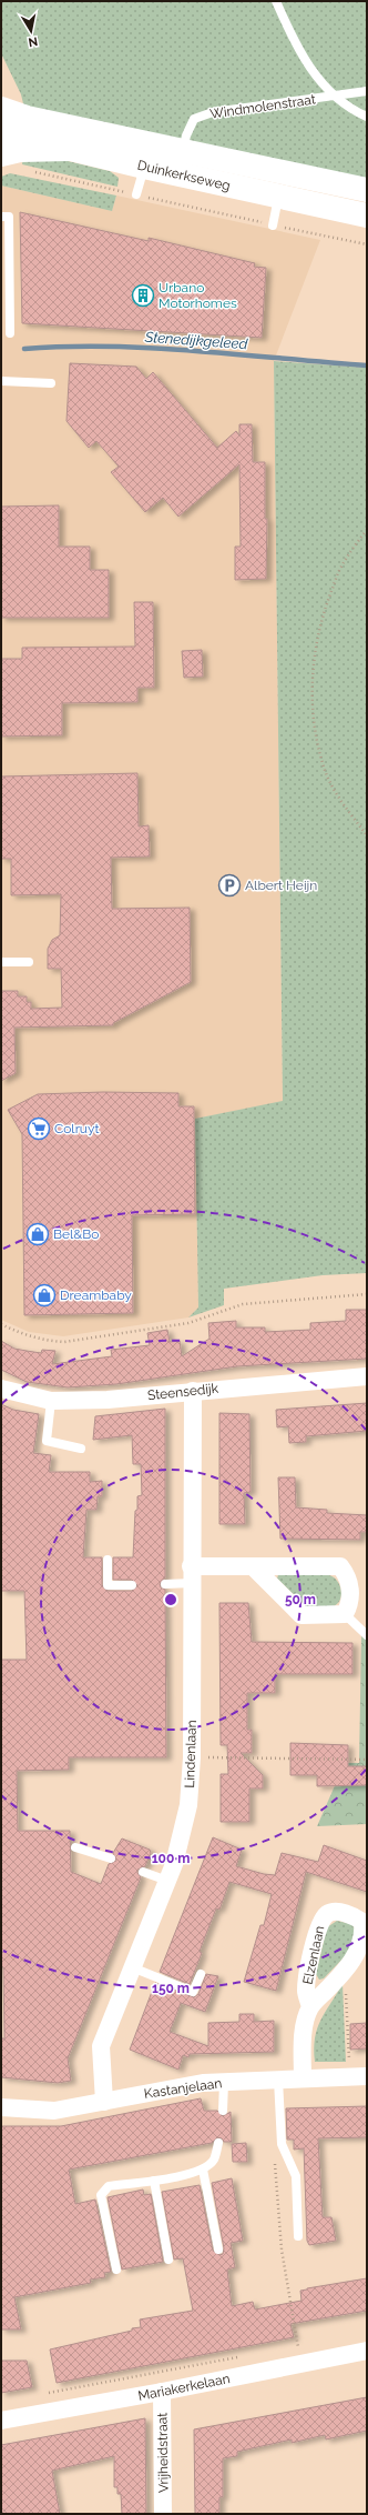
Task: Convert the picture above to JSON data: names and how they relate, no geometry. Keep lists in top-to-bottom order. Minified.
{"streets":{"main road":["Duinkerkseweg"],"street":["Steensedijk","Lindenlaan","Elzenlaan","Kastanjelaan","Mariakerkelaan","Vrijheidstraat"],"lane":["Windmolenstraat"]},"crossings":[["Windmolenstraat","Duinkerkseweg"],["Steensedijk","Lindenlaan"],["Lindenlaan","Kastanjelaan"],["Elzenlaan","Kastanjelaan"],["Mariakerkelaan","Vrijheidstraat"]],"water":["Stenedijkgeleed"],"places":{"building":["Urbano Motorhomes"],"parking":["Albert Heijn"],"supermarket":["Colruyt"],"shop":["Bel&Bo","Dreambaby"]},"north":"bottom","rings":["50 m","100 m","150 m"]}
